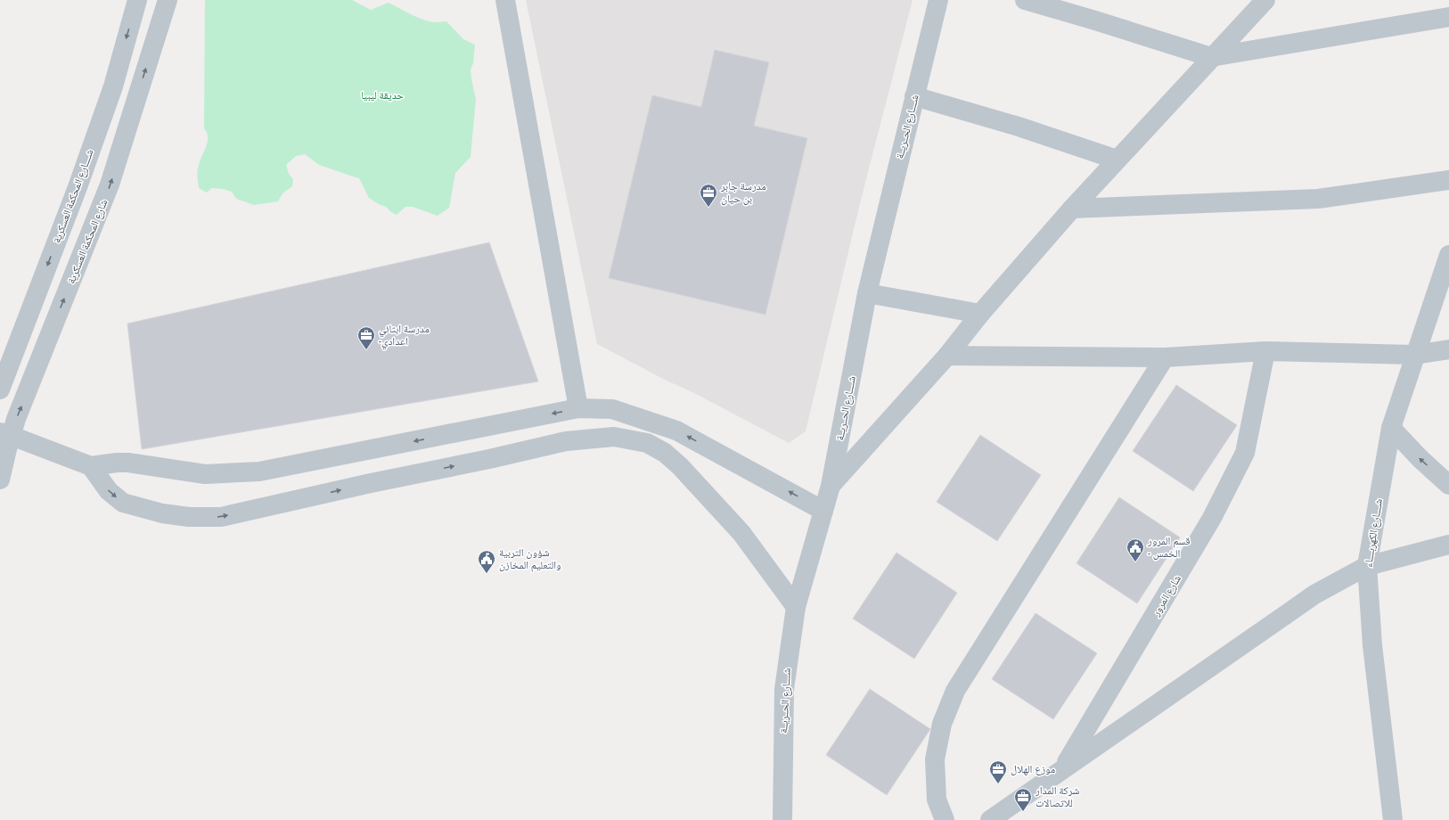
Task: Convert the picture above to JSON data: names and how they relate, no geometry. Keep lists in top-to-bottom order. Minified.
{"streets":{"street":["شــــارع الحــريــة","شــــارع المحكمة العسكرية","شارع المحكمة العسكرية","شــــارع الكهربــــاء","شارع المرور"]},"crossings":[["شــــارع الكهربــــاء","شارع المرور"]],"one_way":["شــــارع المحكمة العسكرية","شارع المحكمة العسكرية"],"parks":["حديقة ليبيا"],"places":{"office":["مدرسة جابر بن حيان","مدرسة ابتائي -اعدادي","موزع الهلال","شركة المدار للاتصالات"],"public building":["قسم المرور - الخمس","شؤون التربية والتعليم المخازن"]}}
